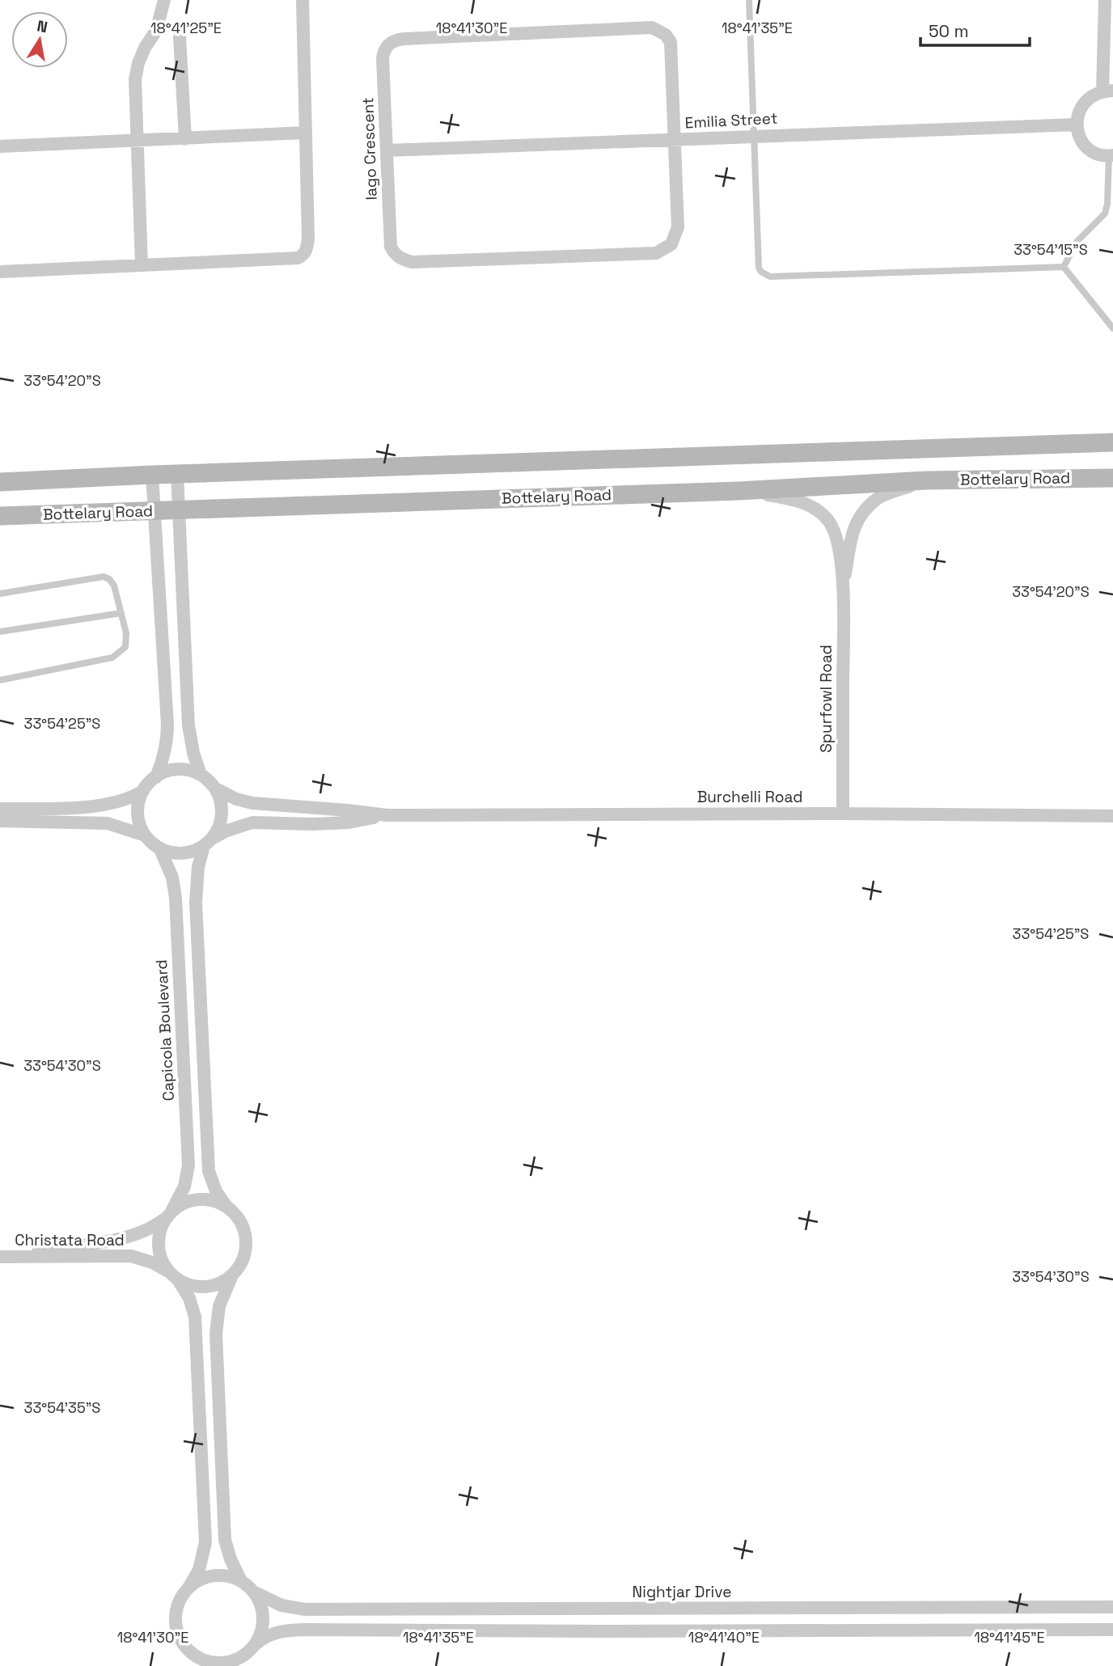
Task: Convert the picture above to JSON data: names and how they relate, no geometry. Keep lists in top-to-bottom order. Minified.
{"streets":{"main road":["Bottelary Road"],"street":["Emilia Street","Iago Crescent","Spurfowl Road","Burchelli Road","Capicola Boulevard","Christata Road","Nightjar Drive"]},"crossings":[["Emilia Street","Iago Crescent"],["Bottelary Road","Spurfowl Road"],["Spurfowl Road","Burchelli Road"],["Burchelli Road","Capicola Boulevard"],["Capicola Boulevard","Christata Road"]],"scale_bar":"50 m","north":"top","coordinates":["18°41'25\"E","18°41'30\"E","18°41'35\"E","33°54'15\"S","33°54'20\"S","33°54'25\"S","33°54'30\"S","33°54'35\"S","18°41'40\"E","18°41'45\"E"]}
